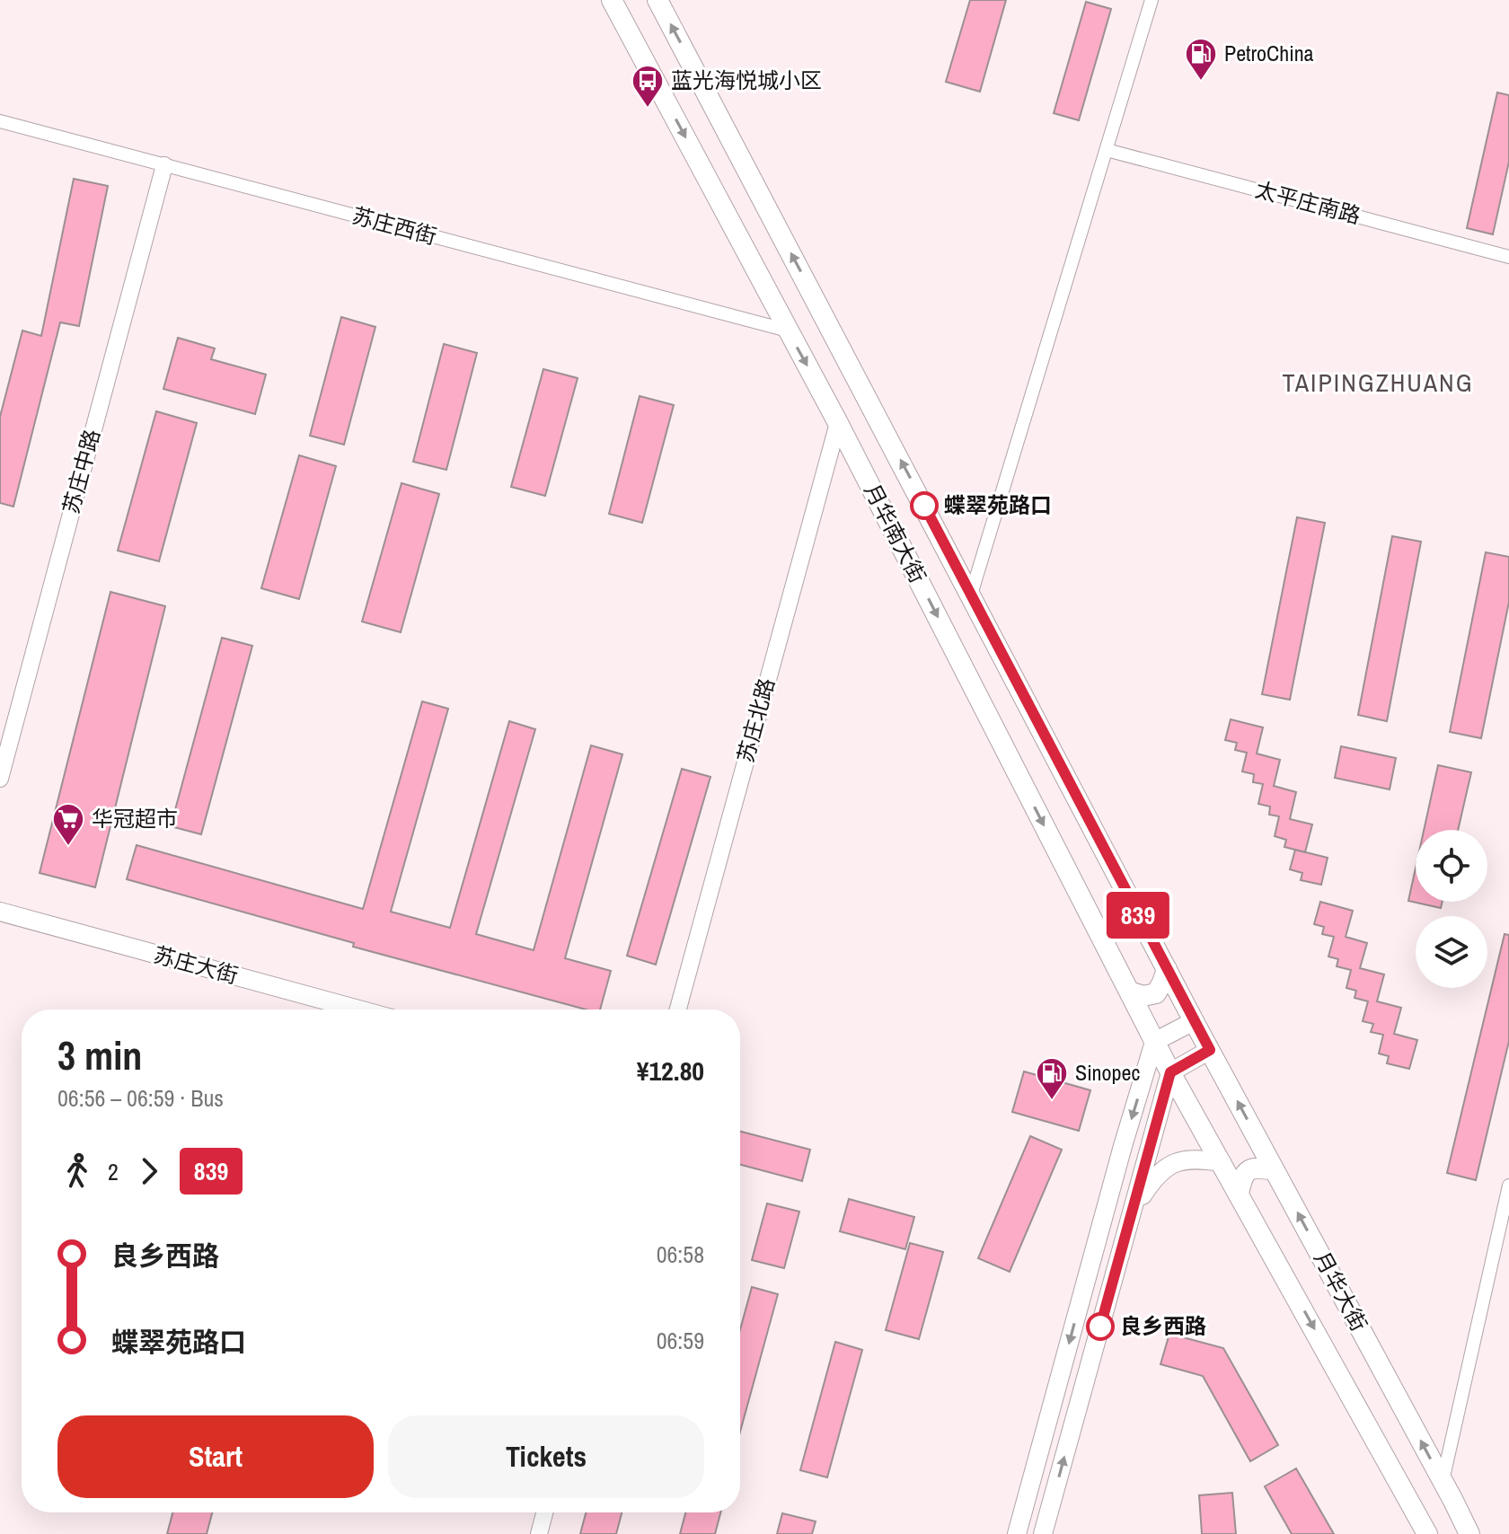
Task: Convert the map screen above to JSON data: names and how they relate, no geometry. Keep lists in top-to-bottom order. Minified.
{"streets":{"main road":["月华南大街","苏庄大街","月华大街"],"street":["太平庄南路","苏庄西街","苏庄中路","苏庄北路"]},"crossings":[["苏庄西街","苏庄中路"],["苏庄西街","月华南大街"],["月华南大街","苏庄北路"],["月华南大街","月华大街"]],"districts":["TAIPINGZHUANG"],"places":{"fuel station":["PetroChina","Sinopec"],"bus stop":["蓝光海悦城小区"],"other":["蝶翠苑路口","良乡西路"],"supermarket":["华冠超市"]},"lines":["bus line 839"],"page":{"on_map":"839","heading":["3 min","06:56 – 06:59 · Bus","¥12.80"],"legs":["2","839"],"list":[{"name":"良乡西路","value":"06:58"},{"name":"蝶翠苑路口","value":"06:59"}],"buttons":["Start","Tickets"]}}
